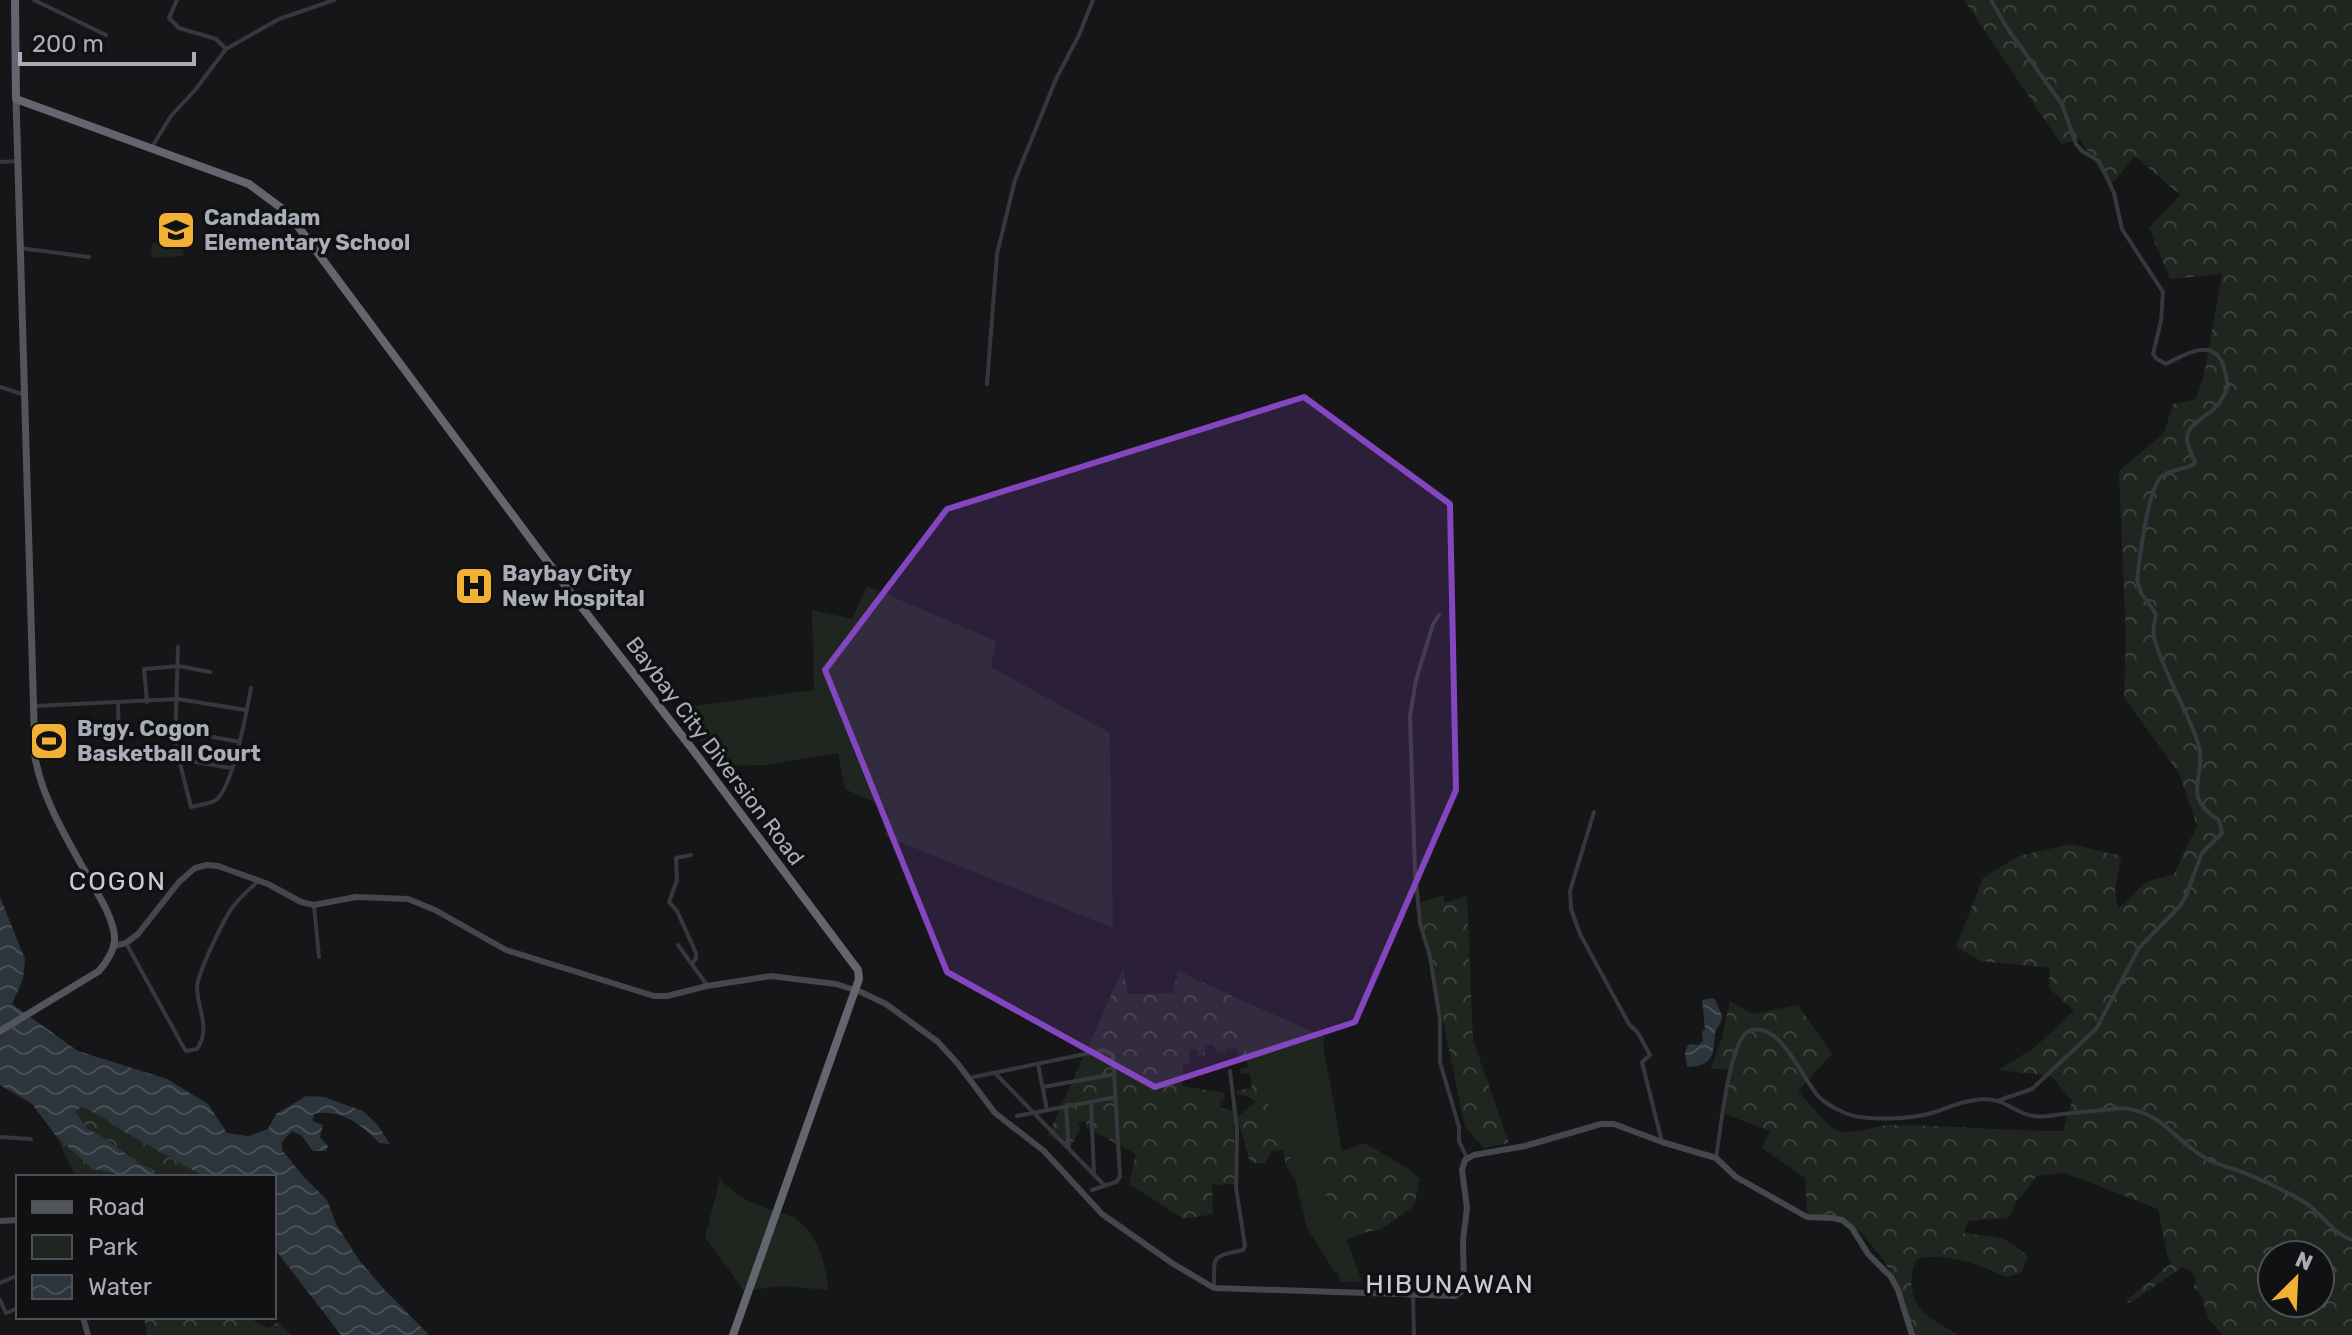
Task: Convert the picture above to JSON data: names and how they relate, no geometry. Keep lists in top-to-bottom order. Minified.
{"streets":{"highway":["Baybay City Diversion Road"]},"districts":["COGON","HIBUNAWAN"],"places":{"school or university":["Candadam Elementary School"],"hospital":["Baybay City New Hospital"],"sports":["Brgy. Cogon Basketball Court"]},"legend":["Road","Park","Water"],"scale_bar":"200 m","north":"top right"}
